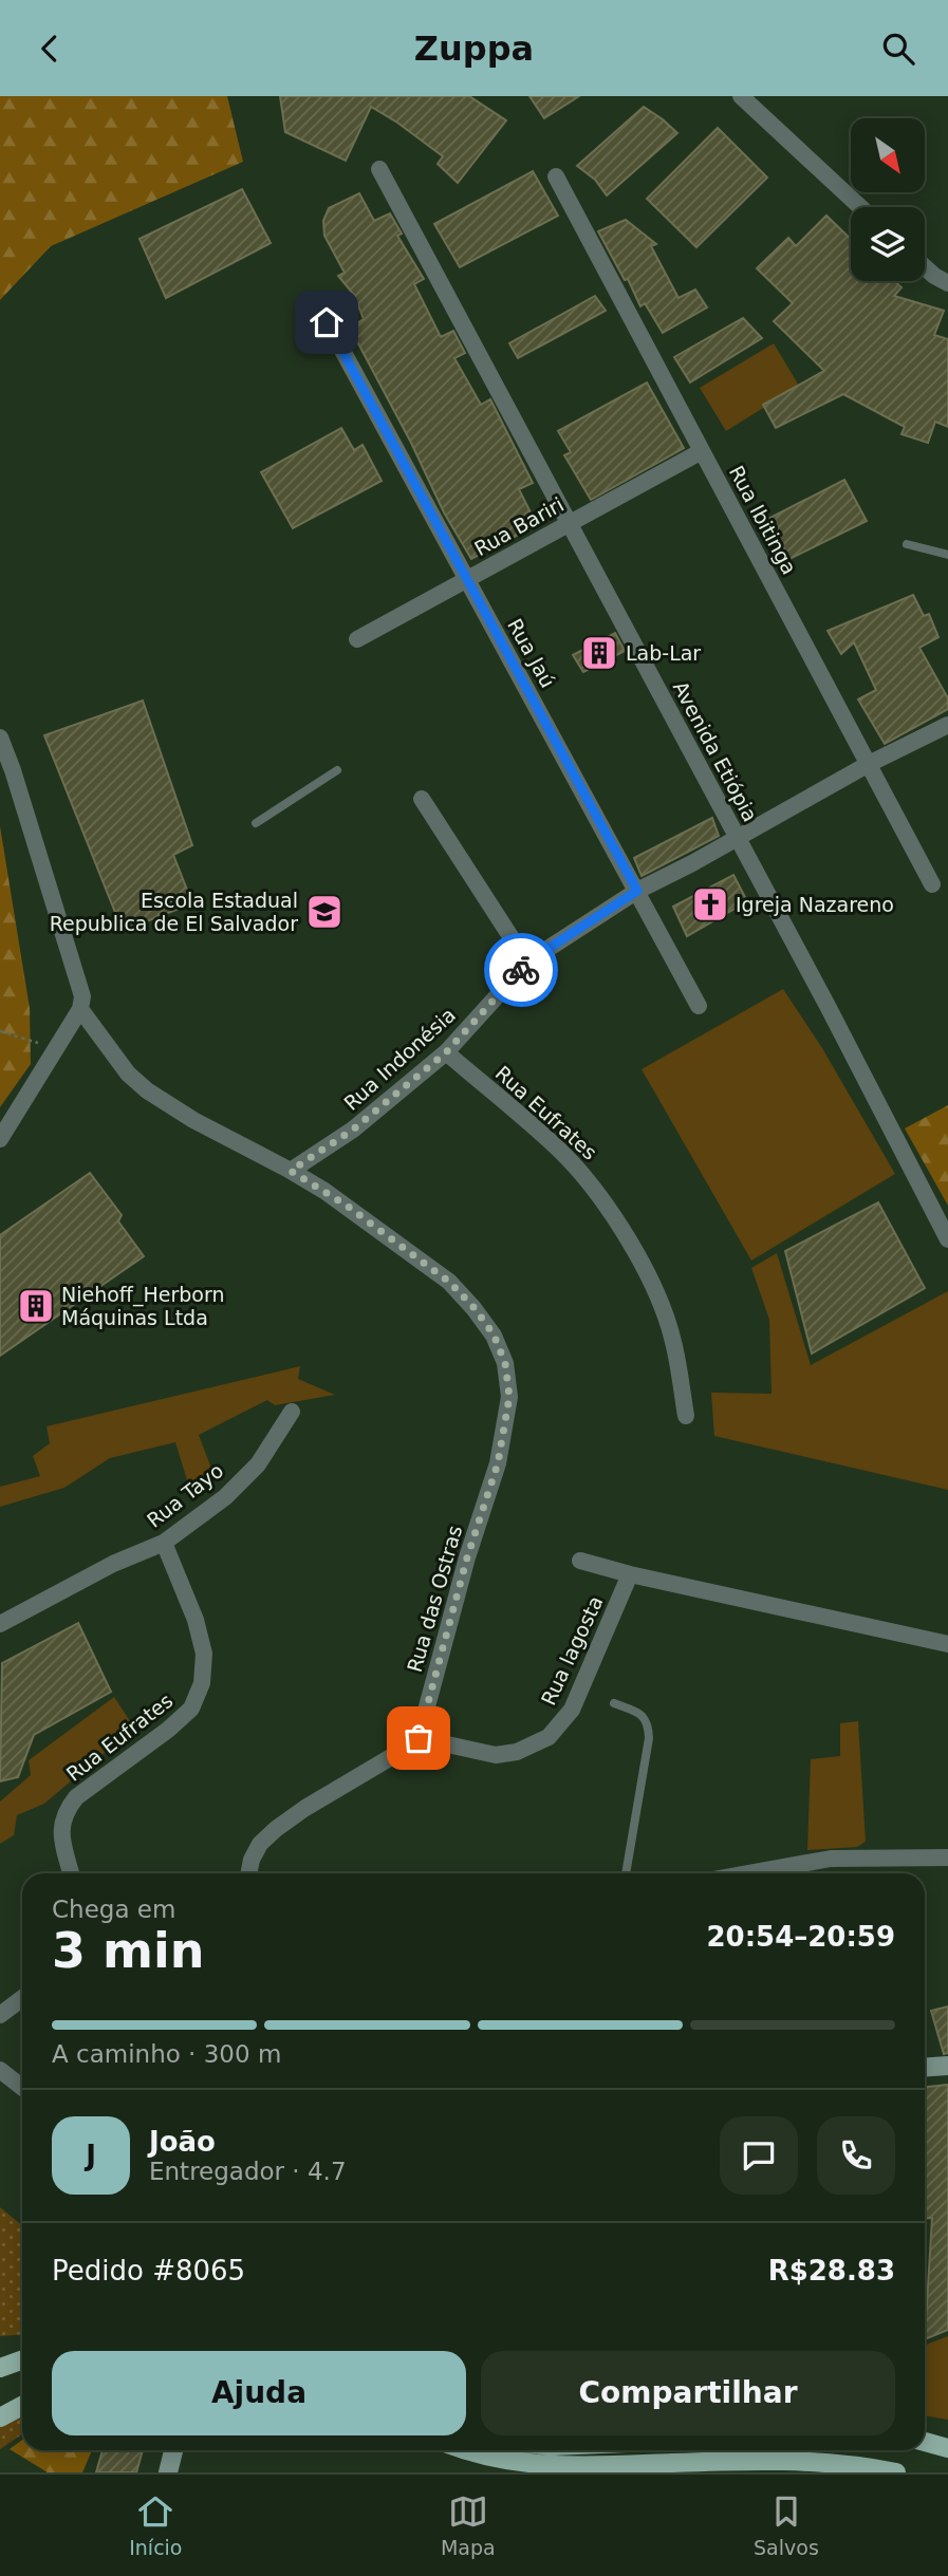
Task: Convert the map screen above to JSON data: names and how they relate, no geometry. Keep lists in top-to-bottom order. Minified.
{"streets":{"street":["Rua Ibitinga","Rua Bariri","Rua Jaú","Avenida Etiópia","Rua Indonésia","Rua Eufrates","Rua Tayo","Rua das Ostras","Rua lagosta"]},"crossings":[["Rua Ibitinga","Rua Bariri"],["Rua Ibitinga","Rua Indonésia"],["Rua Bariri","Rua Jaú"],["Rua Bariri","Avenida Etiópia"],["Rua Jaú","Rua Indonésia"],["Avenida Etiópia","Rua Indonésia"],["Rua Indonésia","Rua Eufrates"],["Rua Indonésia","Rua das Ostras"],["Rua Eufrates","Rua Tayo"],["Rua das Ostras","Rua lagosta"]],"places":{"building":["Lab-Lar","Niehoff_Herborn Máquinas Ltda"],"church":["Igreja Nazareno"],"school or university":["Escola Estadual Republica de El Salvador"]},"north":"bottom right","page":{"header":"Zuppa","heading":["3 min","Chega em","20:54–20:59"],"panel":["João","Entregador · 4.7","Pedido #8065","R$28.83"],"bar":"A caminho · 300 m","round":"J","buttons":["Ajuda","Compartilhar"],"tabs":["Início","Mapa","Salvos"]}}
